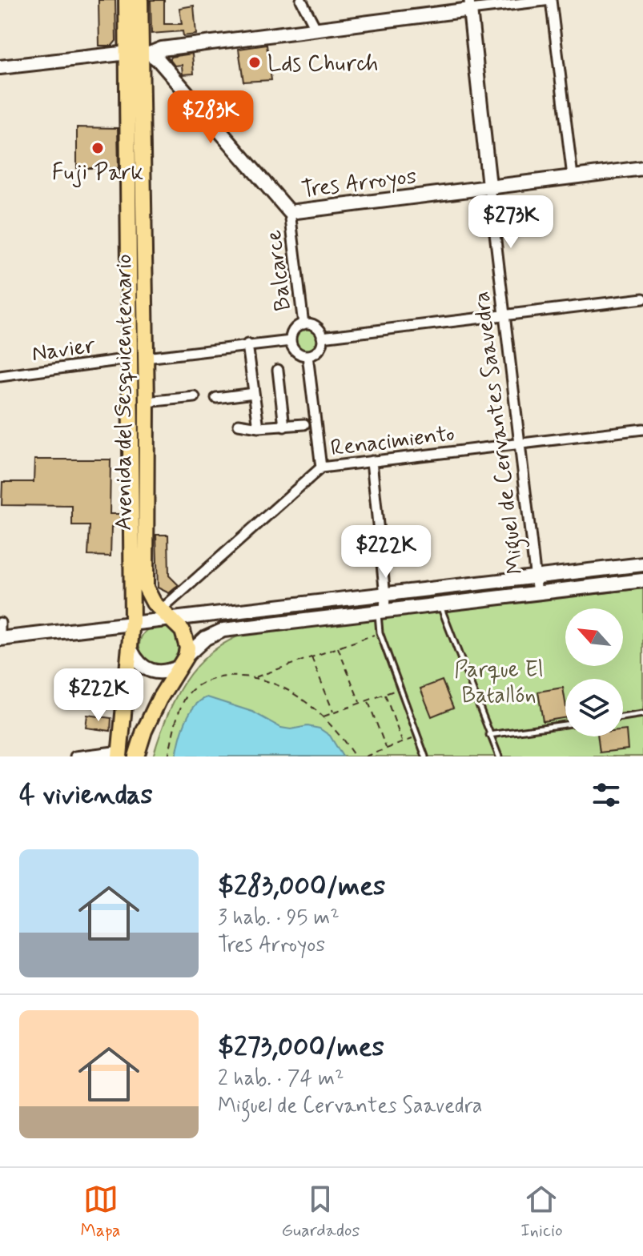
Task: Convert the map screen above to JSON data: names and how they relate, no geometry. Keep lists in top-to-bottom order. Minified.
{"streets":{"main road":["Avenida del Sesquicentenario"],"street":["Tres Arroyos","Balcarce","Navier","Miguel de Cervantes Saavedra","Renacimiento"]},"crossings":[["Tres Arroyos","Balcarce"],["Tres Arroyos","Avenida del Sesquicentenario"],["Tres Arroyos","Miguel de Cervantes Saavedra"],["Balcarce","Navier"],["Navier","Avenida del Sesquicentenario"],["Avenida del Sesquicentenario","Renacimiento"],["Miguel de Cervantes Saavedra","Renacimiento"]],"parks":["Parque El Batallón"],"places":["Lds Church","Fuji Park"],"north":"top left","page":{"price":["$283K","$273K","$222K","$222K"],"heading":"4 viviendas","list":[{"name":"$283,000/mes","note":"3 hab. · 95 m² · Tres Arroyos"},{"name":"$273,000/mes","note":"2 hab. · 74 m² · Miguel de Cervantes Saavedra"}],"tabs":["Mapa","Guardados","Inicio"]}}
